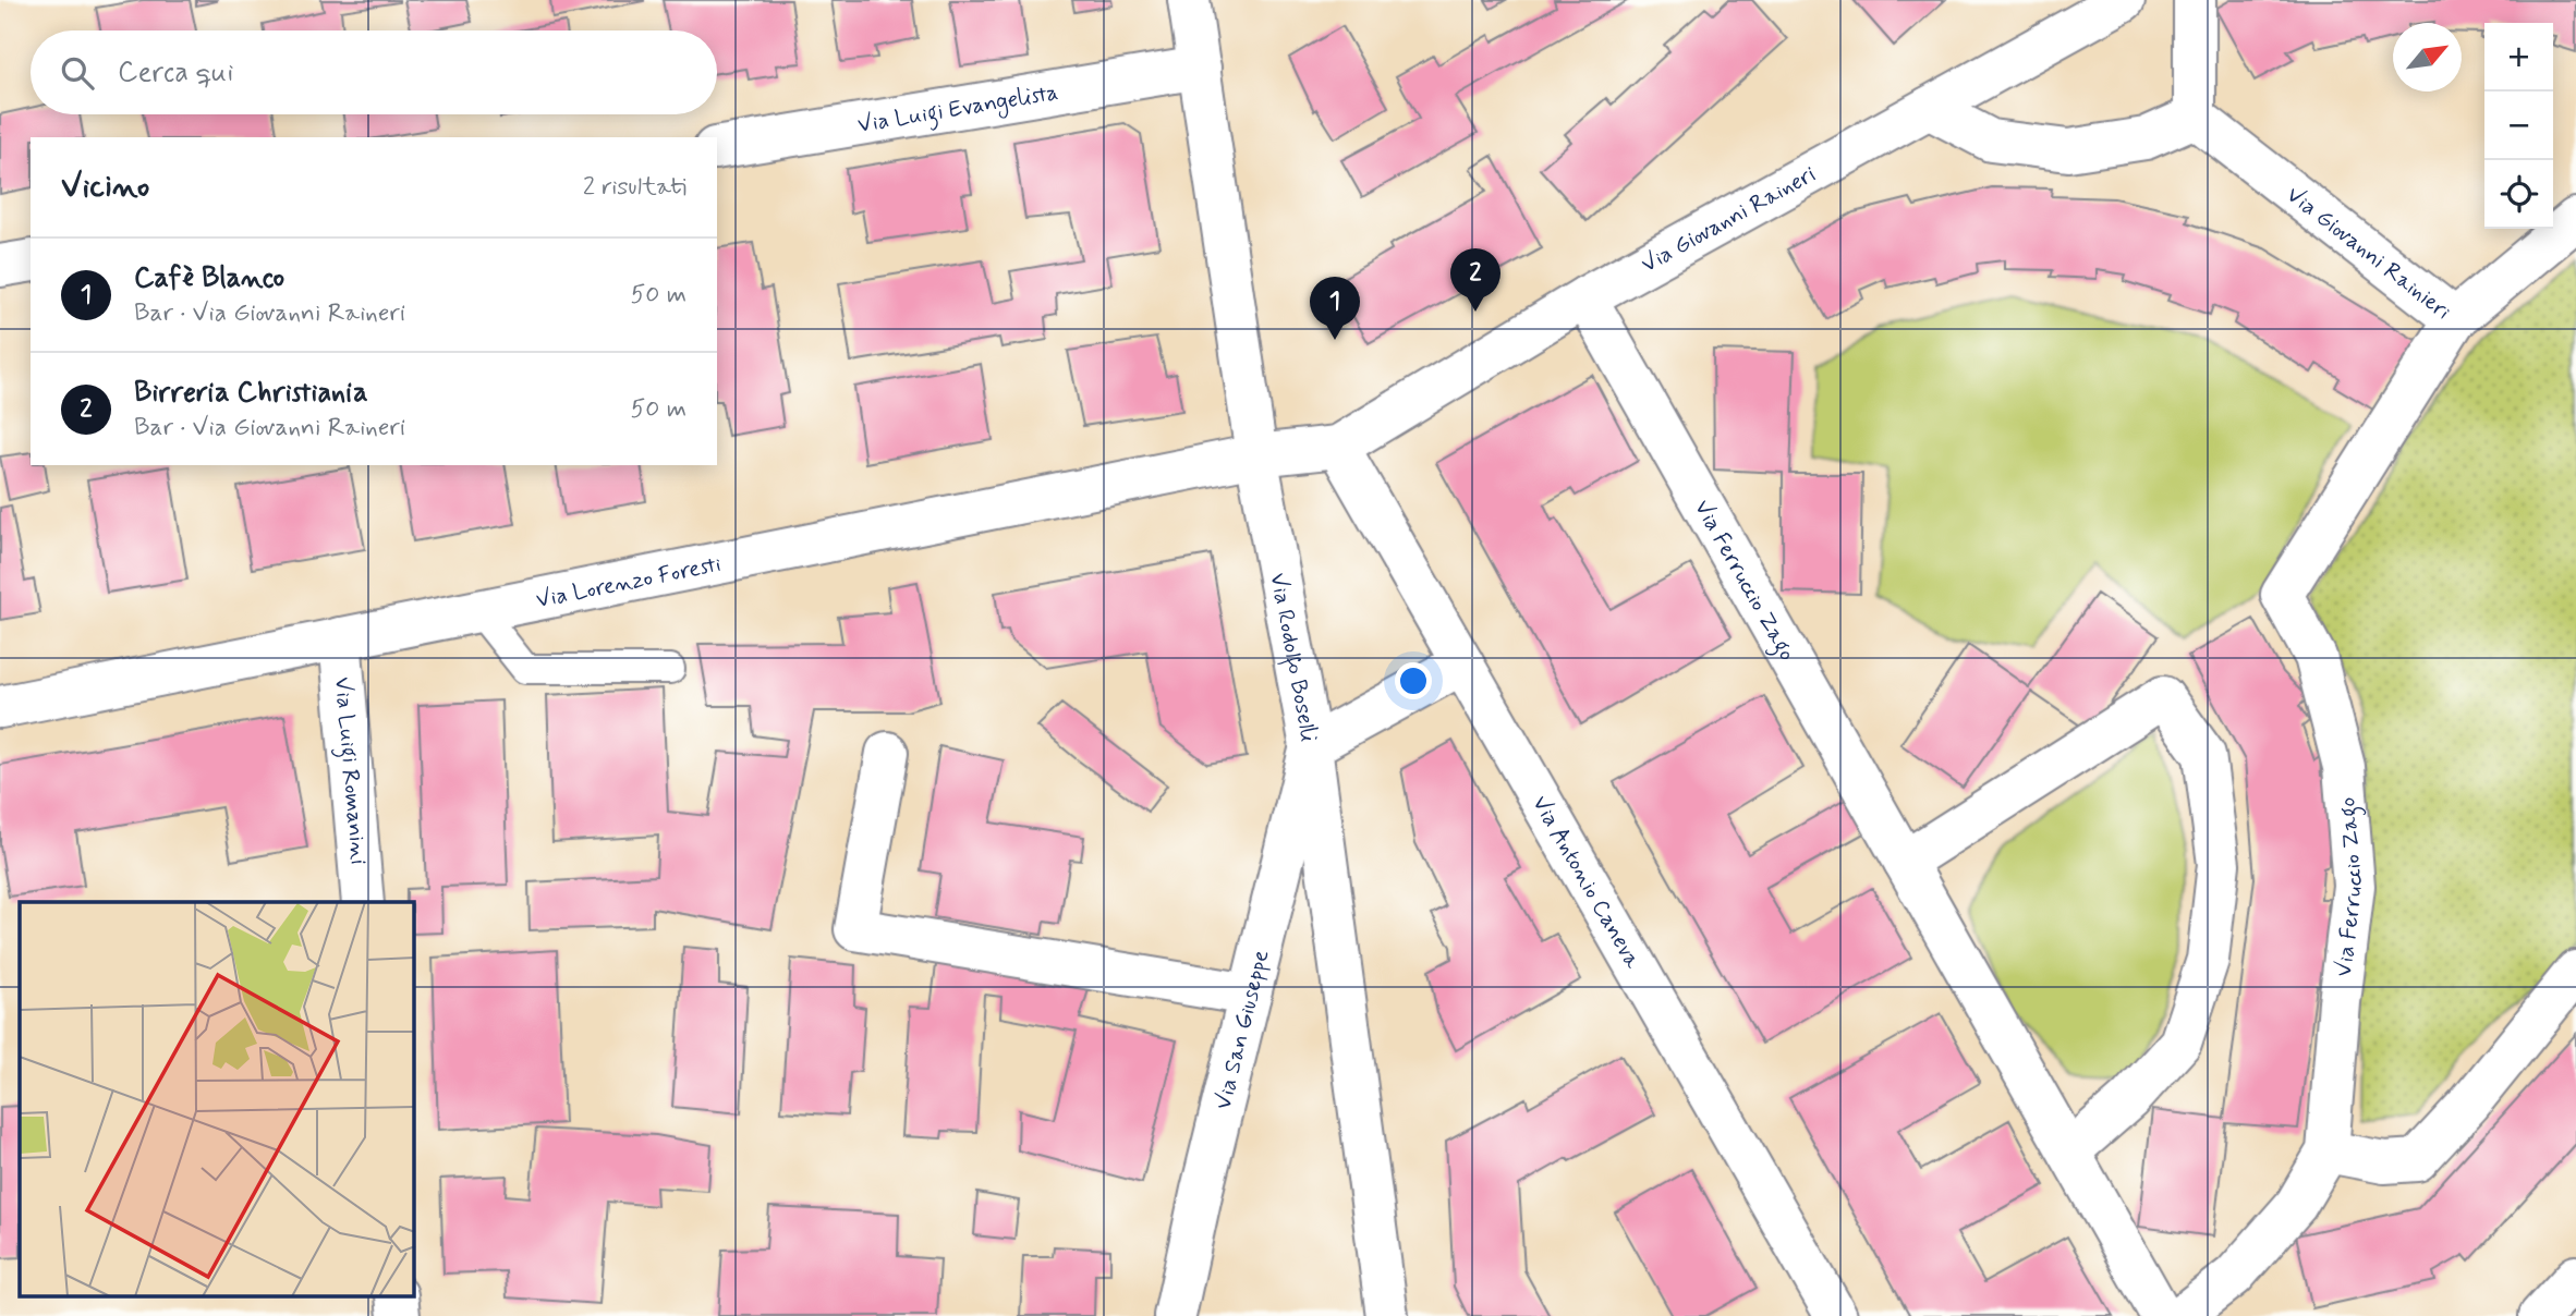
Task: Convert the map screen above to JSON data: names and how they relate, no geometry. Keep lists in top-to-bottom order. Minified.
{"streets":{"street":["Via Luigi Evangelista","Via Giovanni Raineri","Via Giovanni Rainieri","Via Ferruccio Zago","Via Lorenzo Foresti","Via Rodolfo Boselli","Via Luigi Romanini","Via Antonio Caneva","Via San Giuseppe"]},"crossings":[["Via Luigi Evangelista","Via Rodolfo Boselli"],["Via Giovanni Raineri","Via Ferruccio Zago"],["Via Giovanni Raineri","Via Lorenzo Foresti"],["Via Giovanni Raineri","Via Antonio Caneva"],["Via Giovanni Rainieri","Via Ferruccio Zago"],["Via Lorenzo Foresti","Via Rodolfo Boselli"],["Via Lorenzo Foresti","Via Luigi Romanini"],["Via Lorenzo Foresti","Via Antonio Caneva"],["Via Rodolfo Boselli","Via San Giuseppe"]],"north":"top right","page":{"map_buttons":["+","−"],"search":"Cerca qui","heading":["Vicino","2 risultati"],"list":[{"mark":"1","name":"Cafè Blanco","note":"Bar · Via Giovanni Raineri","value":"50 m"},{"mark":"2","name":"Birreria Christiania","note":"Bar · Via Giovanni Raineri","value":"50 m"}],"pins":["2","1"]}}
